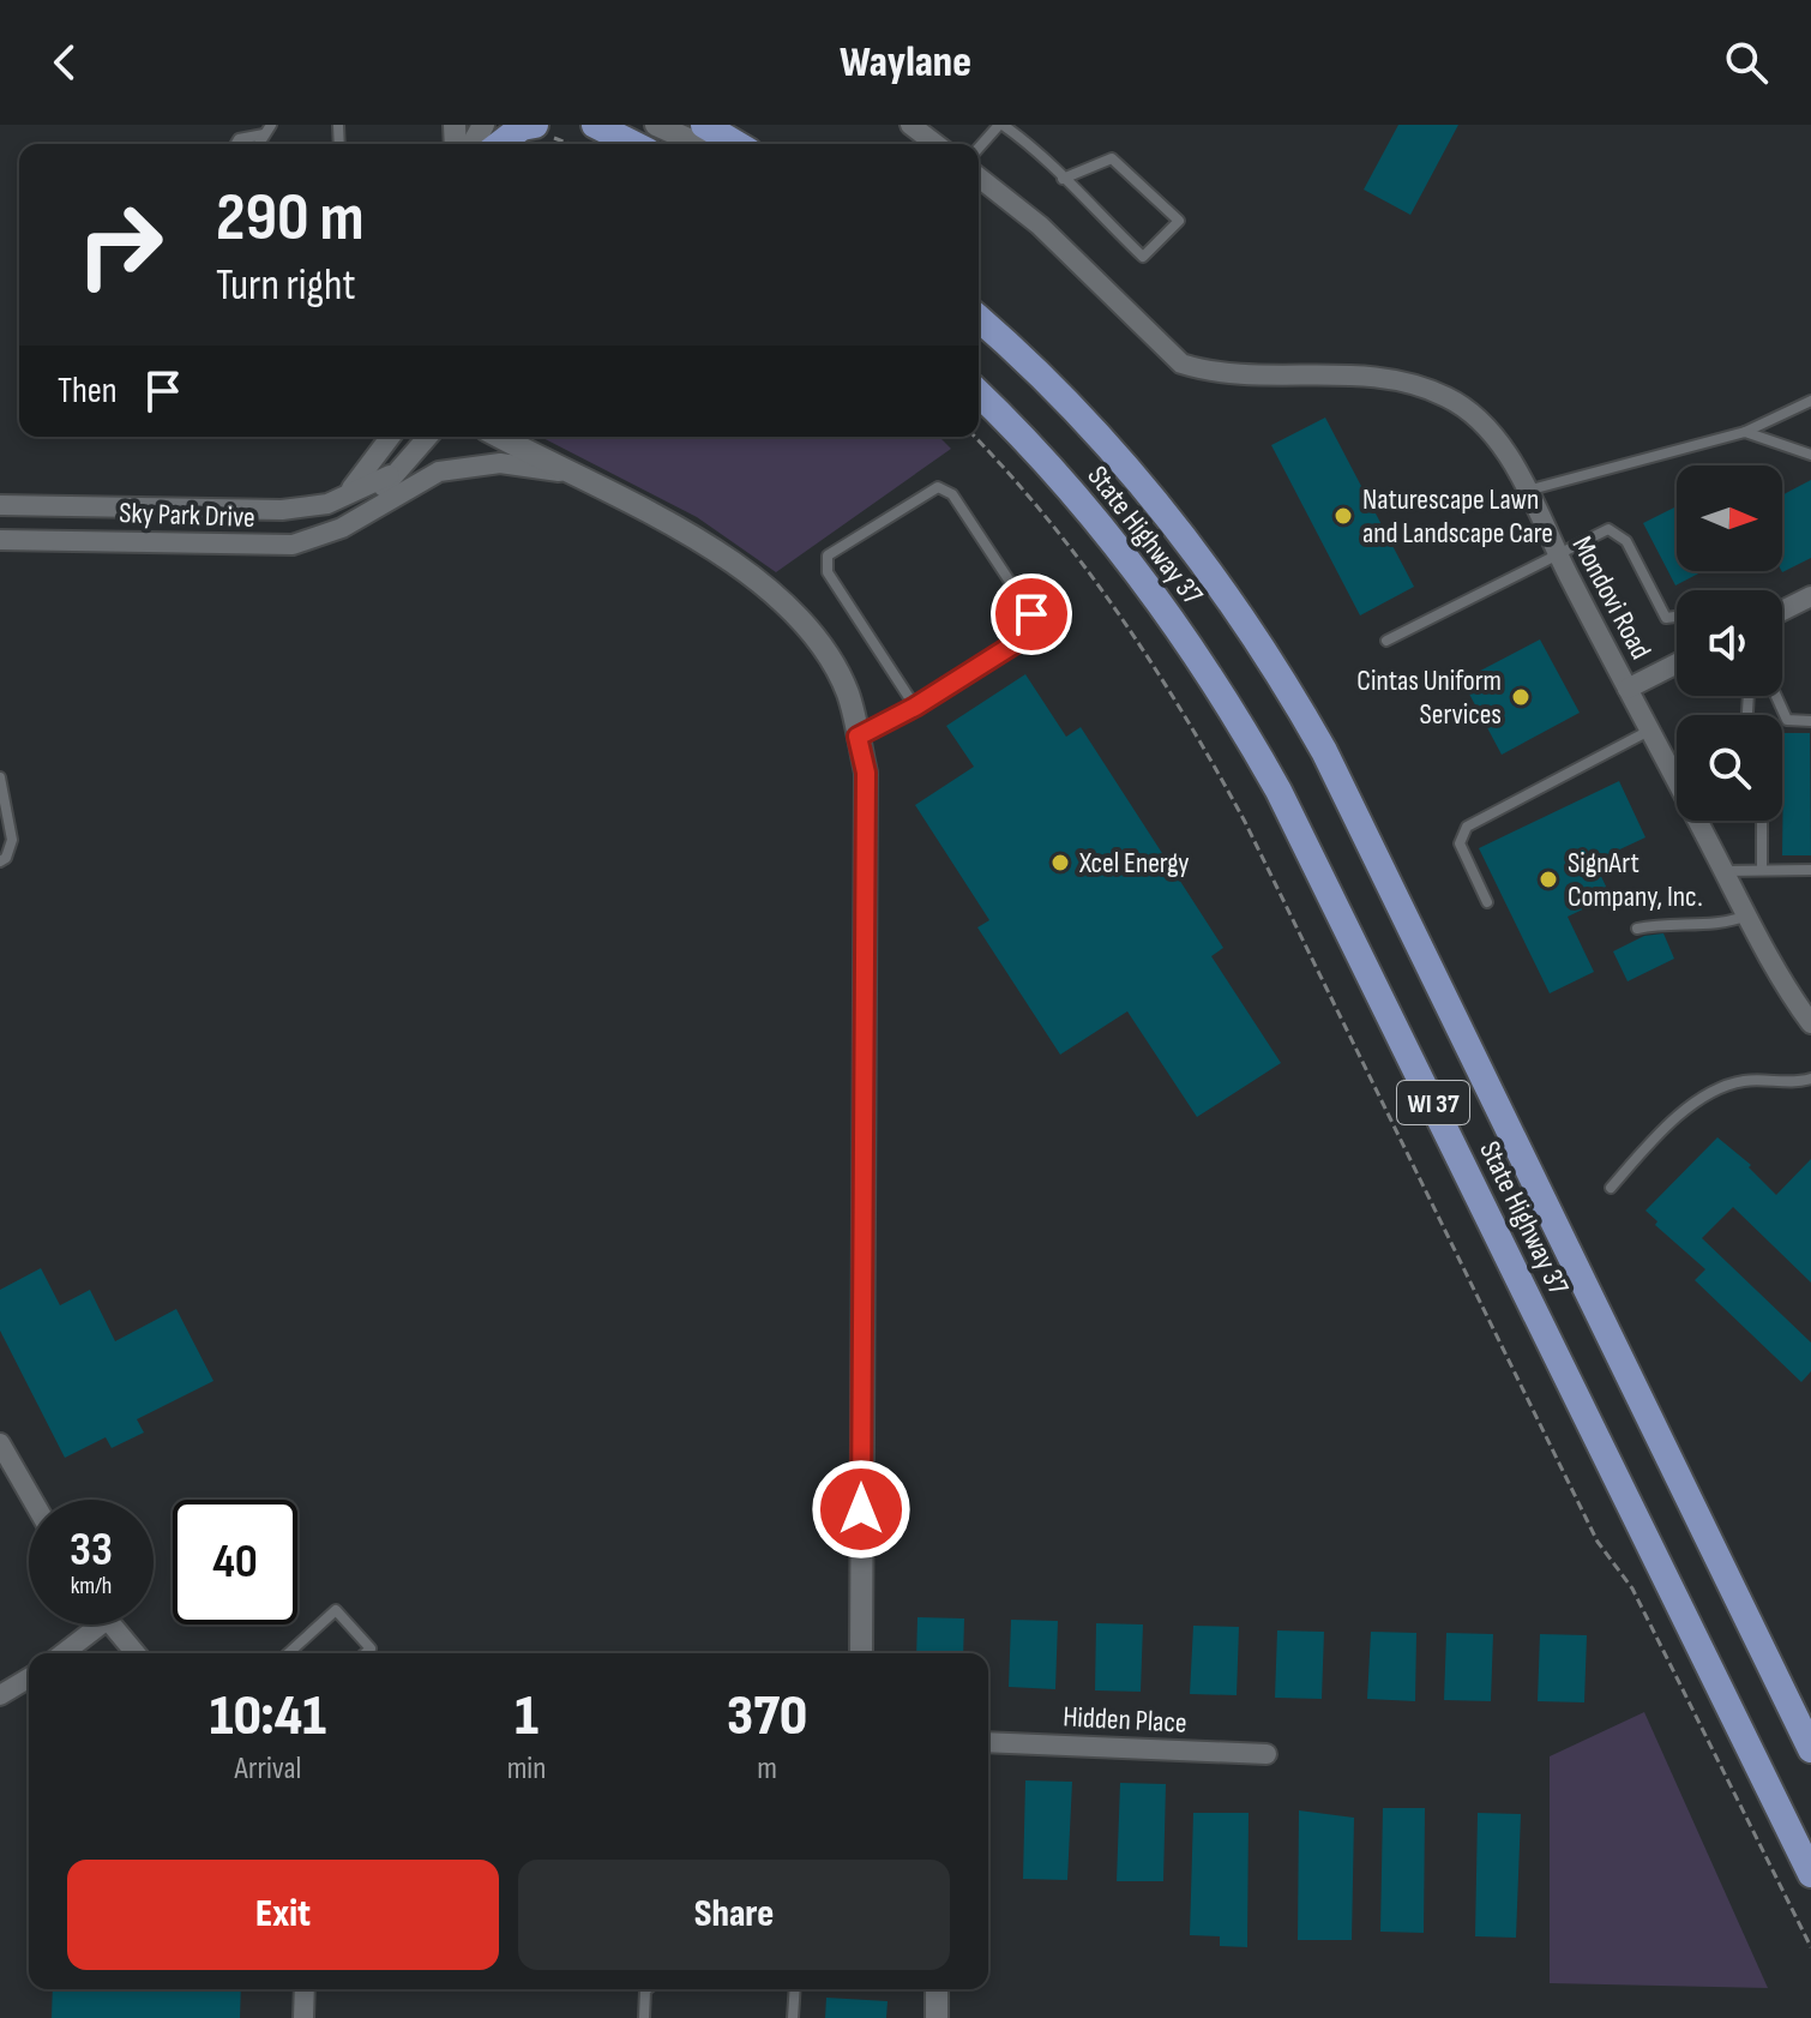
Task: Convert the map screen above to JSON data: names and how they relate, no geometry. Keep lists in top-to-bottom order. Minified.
{"streets":{"main road":["State Highway 37","WI 37"],"street":["Sky Park Drive","Mondovi Road","Hidden Place"]},"places":["Naturescape Lawn and Landscape Care","Cintas Uniform Services","Xcel Energy","SignArt Company, Inc."],"north":"right","page":{"header":"Waylane","turn":["290 m","Turn right"],"then":"Then","speed":"33 km/h","limit":"40","eta":["10:41","Arrival","1","min","370","m"],"buttons":["Exit","Share"]}}
